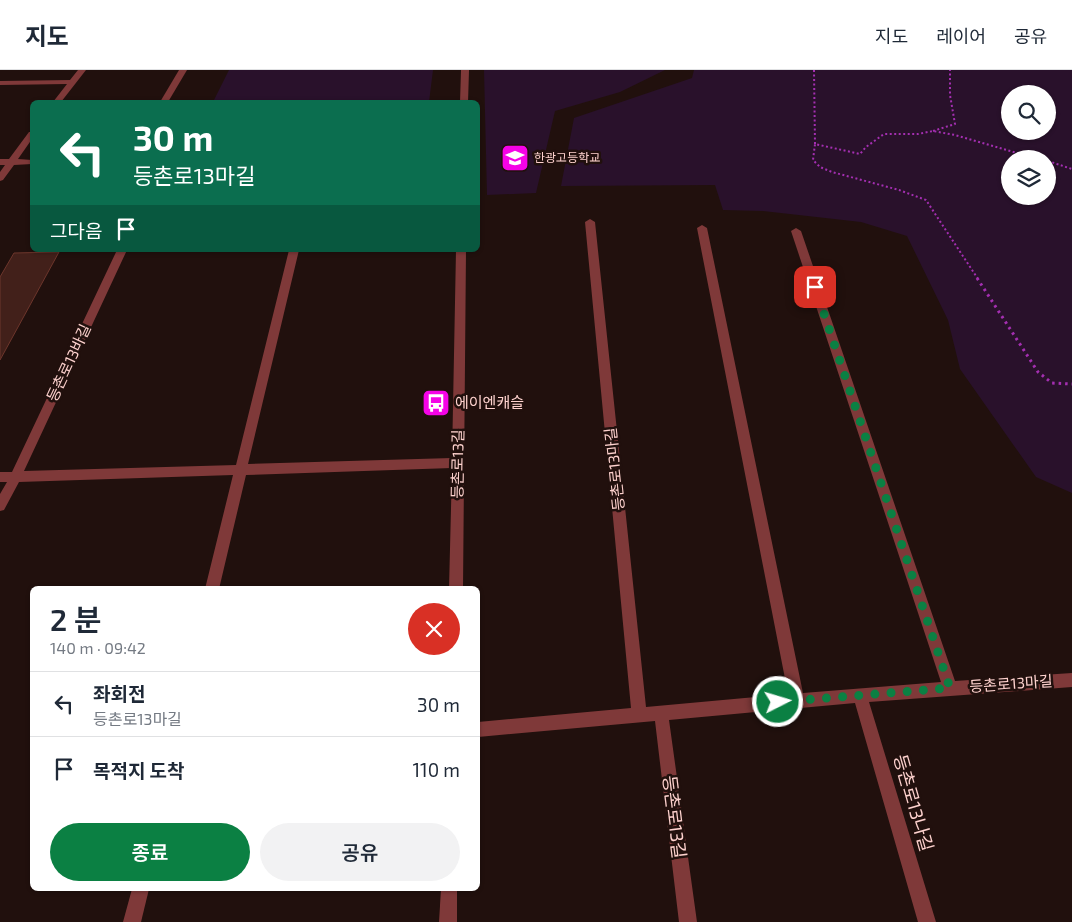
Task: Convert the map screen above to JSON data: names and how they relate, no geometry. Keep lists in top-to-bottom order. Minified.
{"streets":{"street":["등촌로13바길","등촌로13길","등촌로13마길","등촌로13나길"]},"crossings":[["등촌로13길","등촌로13마길"],["등촌로13마길","등촌로13나길"]],"places":{"school or university":["한광고등학교"],"bus stop":["에이엔캐슬"]},"page":{"header":"지도","nav":["지도","레이어","공유"],"turn":["30 m","등촌로13마길"],"then":"그다음","heading":["2 분","140 m · 09:42"],"list":[{"name":"좌회전","note":"등촌로13마길","value":"30 m"},{"name":"목적지 도착","value":"110 m"}],"buttons":["종료","공유"]}}
